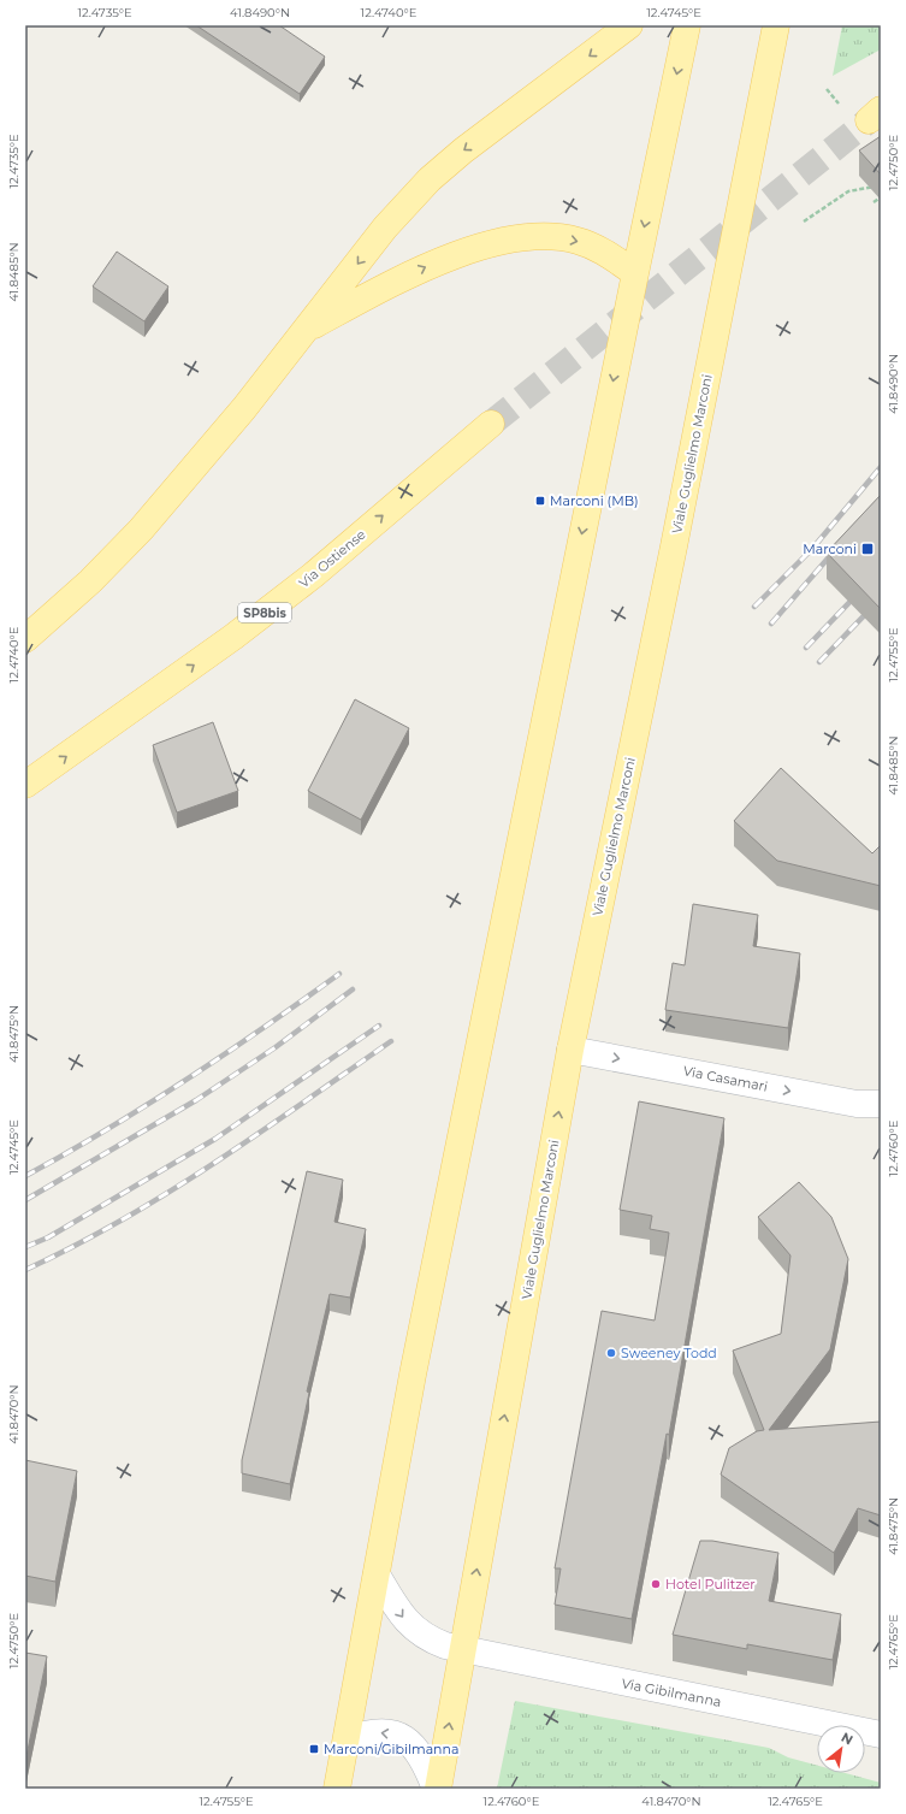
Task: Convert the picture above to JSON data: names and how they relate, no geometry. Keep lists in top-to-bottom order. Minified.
{"streets":{"main road":["Viale Guglielmo Marconi","Via Ostiense","SP8bis"],"street":["Via Casamari","Via Gibilmanna"]},"crossings":[["Viale Guglielmo Marconi","Via Casamari"],["Viale Guglielmo Marconi","Via Gibilmanna"]],"one_way":["Via Casamari"],"places":{"transit":["Marconi (MB)","Marconi","Marconi/Gibilmanna"],"other":["Sweeney Todd","Hotel Pulitzer"]},"north":"top right","coordinates":["12.4735°E","41.8490°N","12.4740°E","12.4745°E","12.4750°E","41.8485°N","12.4755°E","41.8475°N","12.4760°E","41.8470°N","12.4765°E"]}
